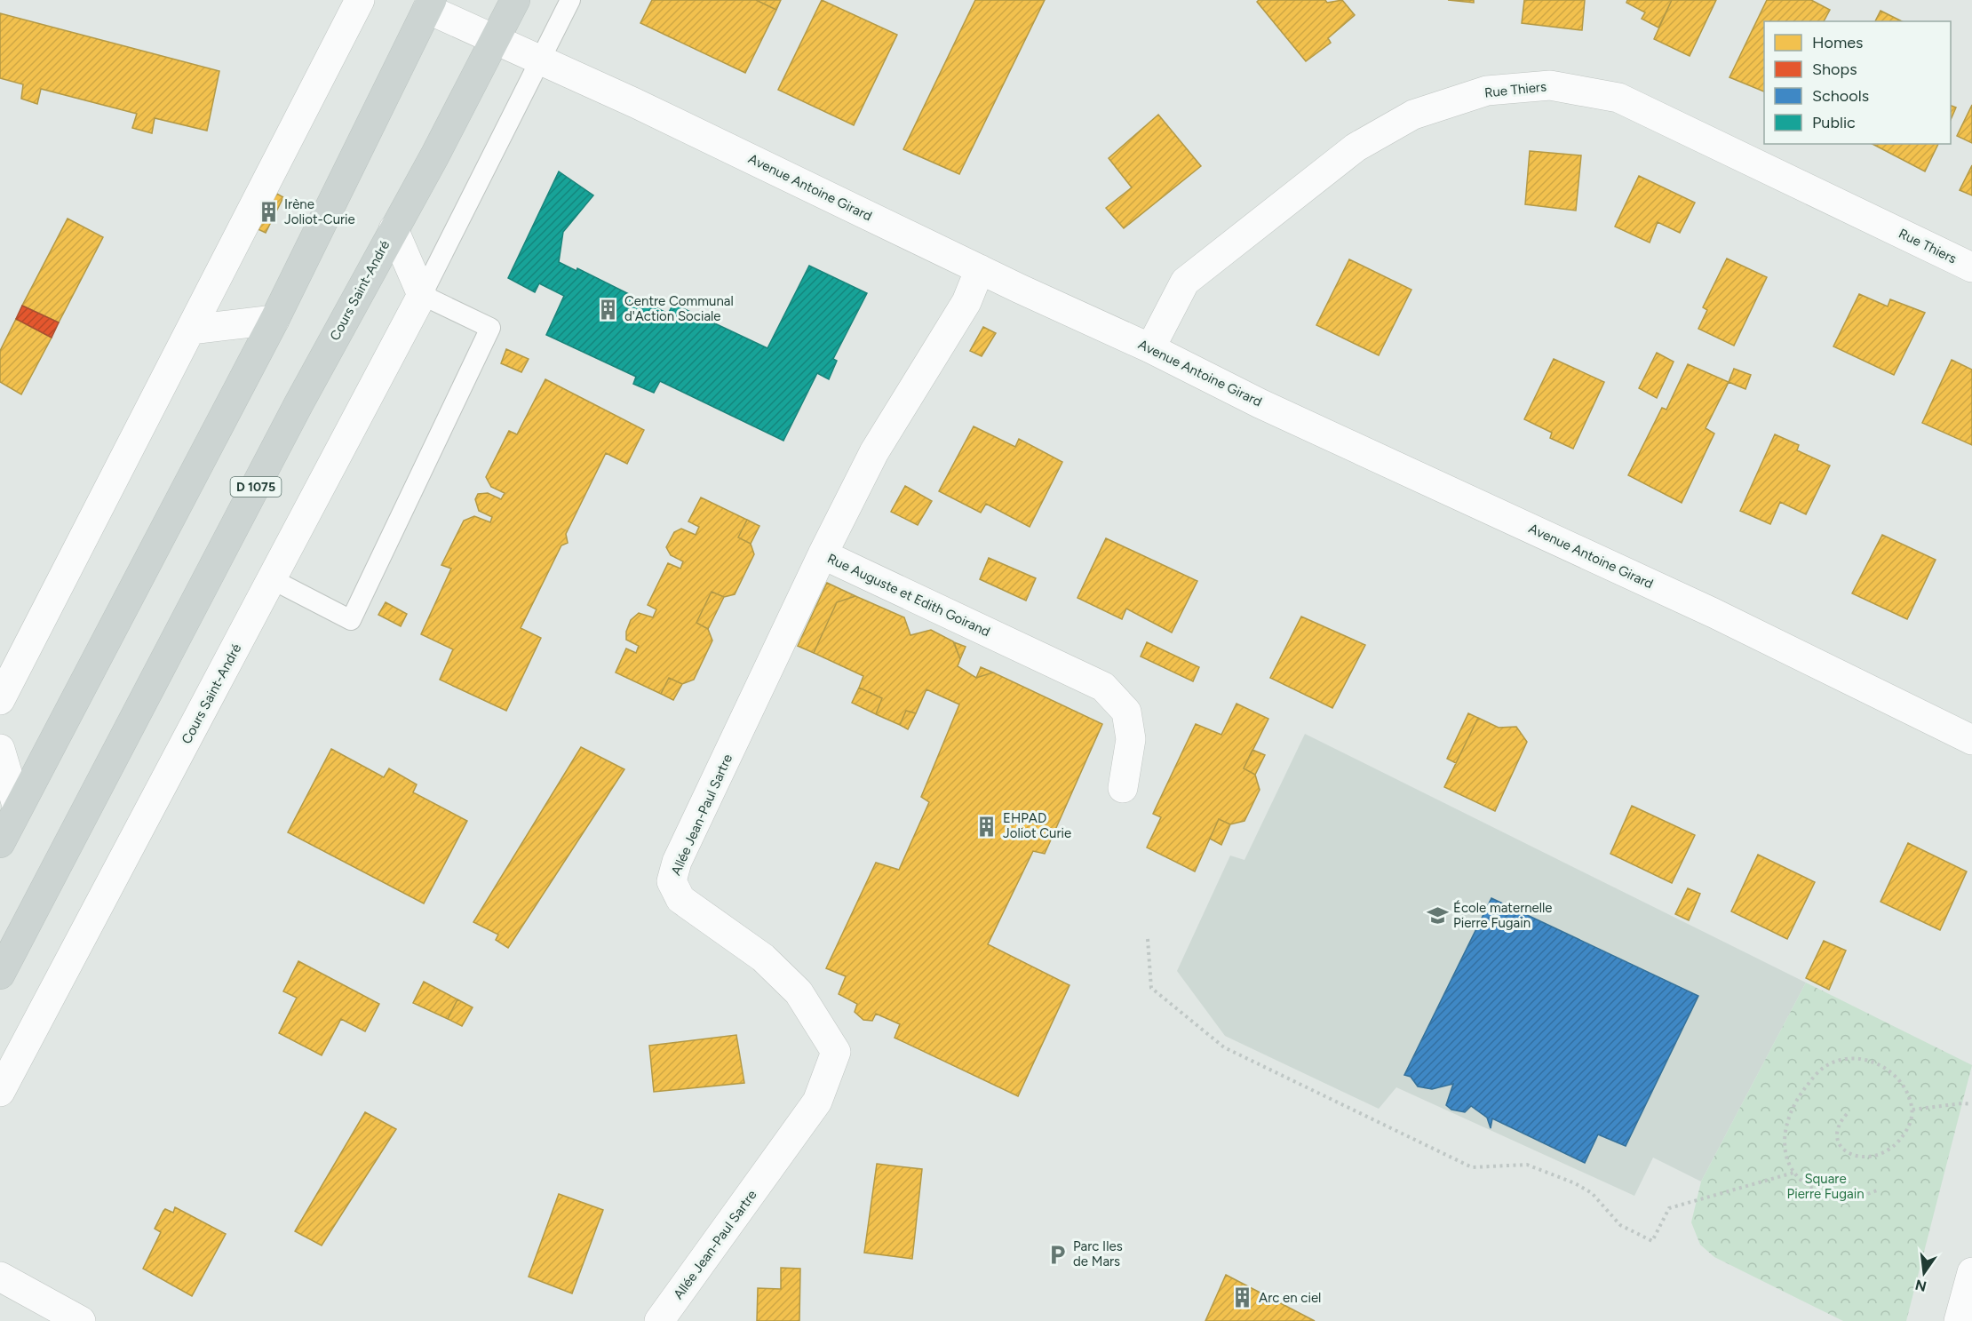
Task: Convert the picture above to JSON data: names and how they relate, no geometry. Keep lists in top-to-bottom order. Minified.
{"streets":{"main road":["Cours Saint-André","D 1075"],"street":["Rue Thiers","Avenue Antoine Girard","Rue Auguste et Edith Goirand","Allée Jean-Paul Sartre"]},"crossings":[["Rue Thiers","Avenue Antoine Girard"],["Avenue Antoine Girard","Cours Saint-André"],["Avenue Antoine Girard","Rue Auguste et Edith Goirand"],["Rue Auguste et Edith Goirand","Allée Jean-Paul Sartre"]],"parks":["Square Pierre Fugain"],"places":{"building":["Irène Joliot-Curie","Centre Communal d'Action Sociale","EHPAD Joliot Curie","Arc en ciel"],"school or university":["École maternelle Pierre Fugain"],"parking":["Parc Iles de Mars"]},"legend":["Homes","Shops","Schools","Public"],"north":"bottom"}
